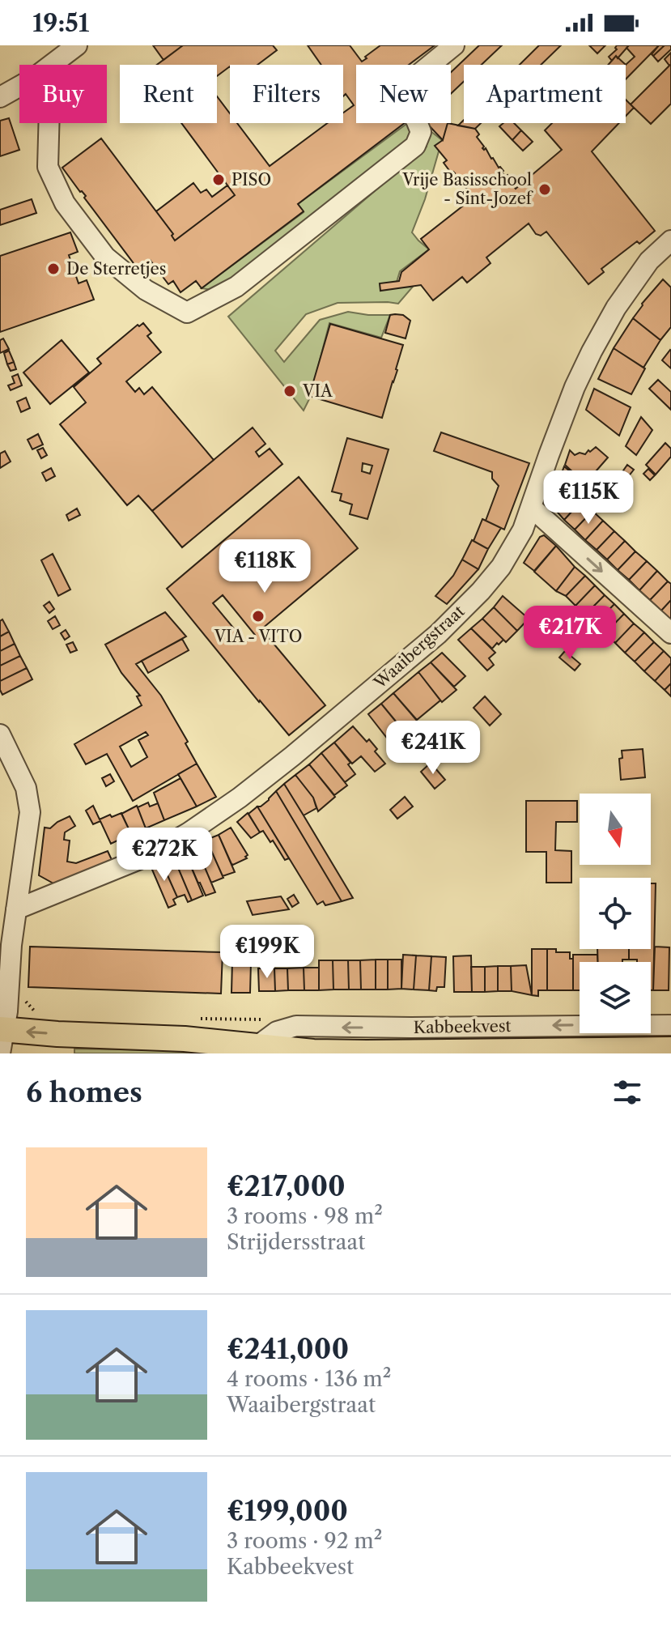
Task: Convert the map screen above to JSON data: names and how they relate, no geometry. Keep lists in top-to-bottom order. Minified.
{"streets":{"main road":["Kabbeekvest"],"street":["Waaibergstraat"]},"places":["PISO","Vrije Basisschool - Sint-Jozef","De Sterretjes","VIA","VIA - VITO"],"north":"bottom","page":{"status":"19:51","chip":["Buy","Rent","Filters","New","Apartment"],"price":["€115K","€118K","€217K","€241K","€272K","€199K"],"heading":"6 homes","list":[{"name":"€217,000","note":"3 rooms · 98 m² · Strijdersstraat"},{"name":"€241,000","note":"4 rooms · 136 m² · Waaibergstraat"},{"name":"€199,000","note":"3 rooms · 92 m² · Kabbeekvest"}]}}
